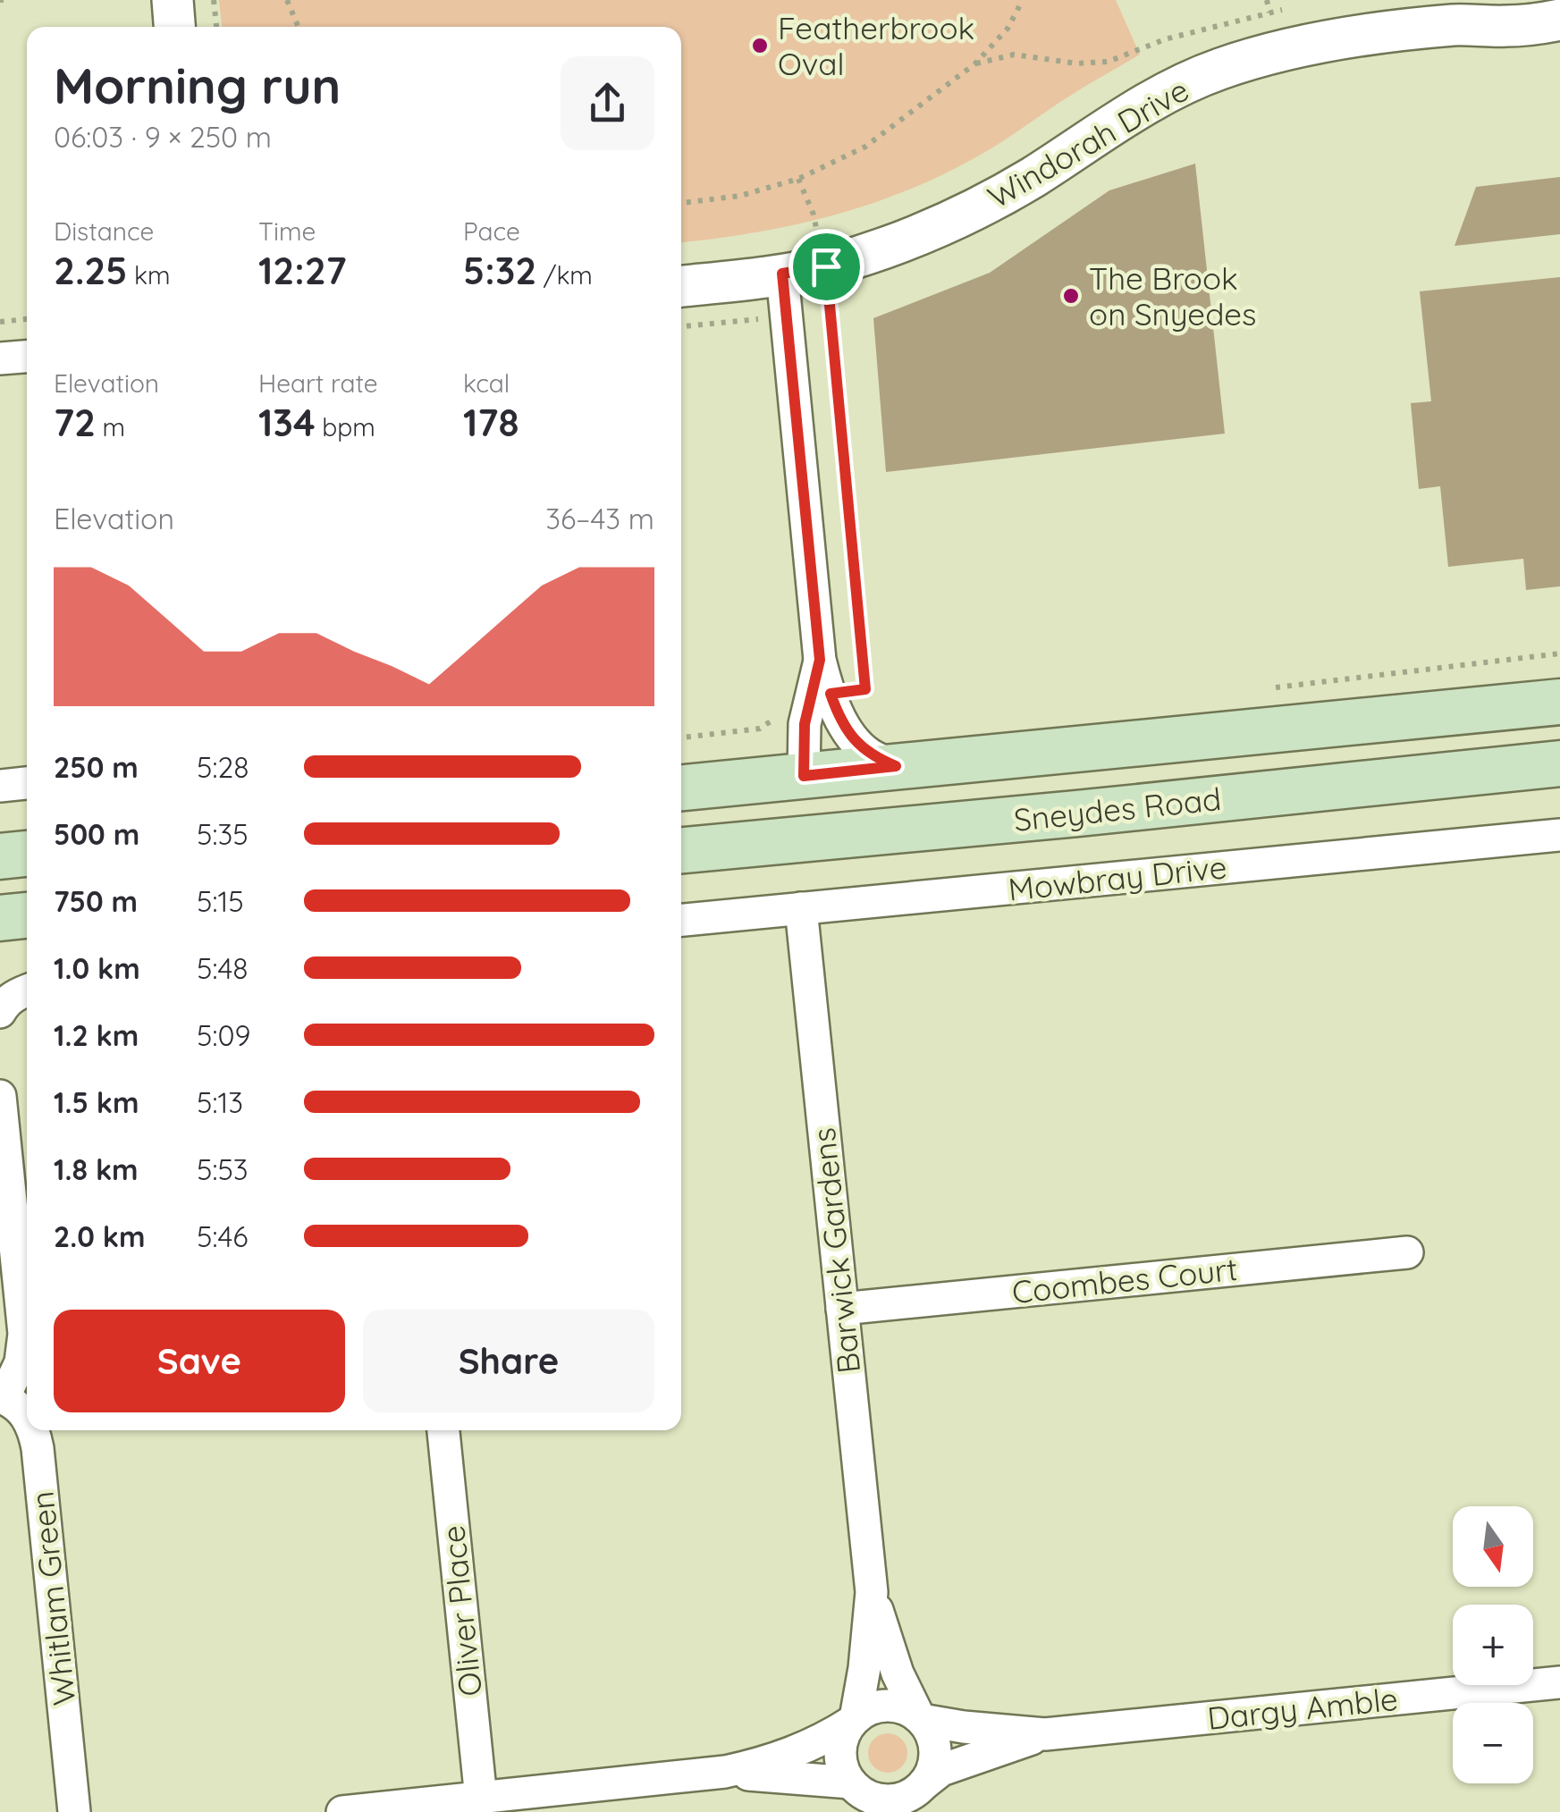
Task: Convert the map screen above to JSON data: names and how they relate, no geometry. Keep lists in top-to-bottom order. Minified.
{"streets":{"main road":["Sneydes Road"],"street":["Windorah Drive","Mowbray Drive","Barwick Gardens","Coombes Court","Whitlam Green","Oliver Place","Dargy Amble"]},"crossings":[["Mowbray Drive","Barwick Gardens"],["Barwick Gardens","Coombes Court"],["Barwick Gardens","Dargy Amble"]],"places":["Featherbrook Oval","The Brook on Snyedes"],"north":"bottom","page":{"heading":["Morning run","06:03 · 9 × 250 m"],"stats":[["Distance","2.25 km"],["Time","12:27"],["Pace","5:32 /km"],["Elevation","72 m"],["Heart rate","134 bpm"],["kcal","178"]],"chart":["Elevation","36–43 m"],"list":[{"name":"250 m","note":"5:28"},{"name":"500 m","note":"5:35"},{"name":"750 m","note":"5:15"},{"name":"1.0 km","note":"5:48"},{"name":"1.2 km","note":"5:09"},{"name":"1.5 km","note":"5:13"},{"name":"1.8 km","note":"5:53"},{"name":"2.0 km","note":"5:46"}],"buttons":["Save","Share"],"map_buttons":["+","−"]}}
